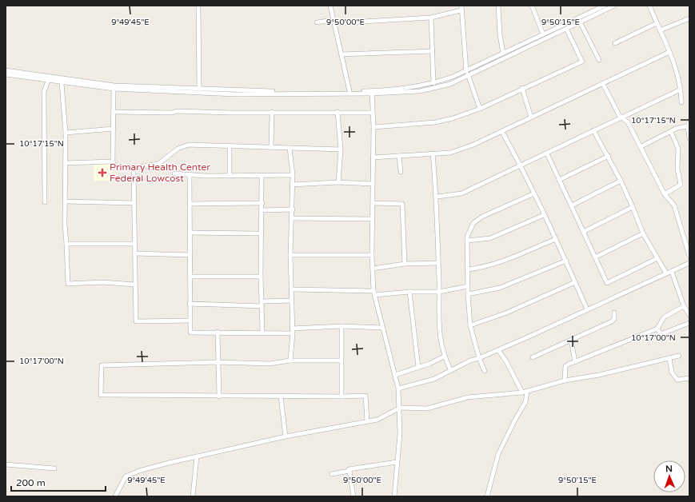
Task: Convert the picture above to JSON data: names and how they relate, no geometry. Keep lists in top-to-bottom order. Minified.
{"places":{"health":["Primary Health Center Federal Lowcost"]},"scale_bar":"200 m","north":"top","coordinates":["9°49'45\"E","9°50'00\"E","9°50'15\"E","10°17'15\"N","10°17'00\"N"]}
